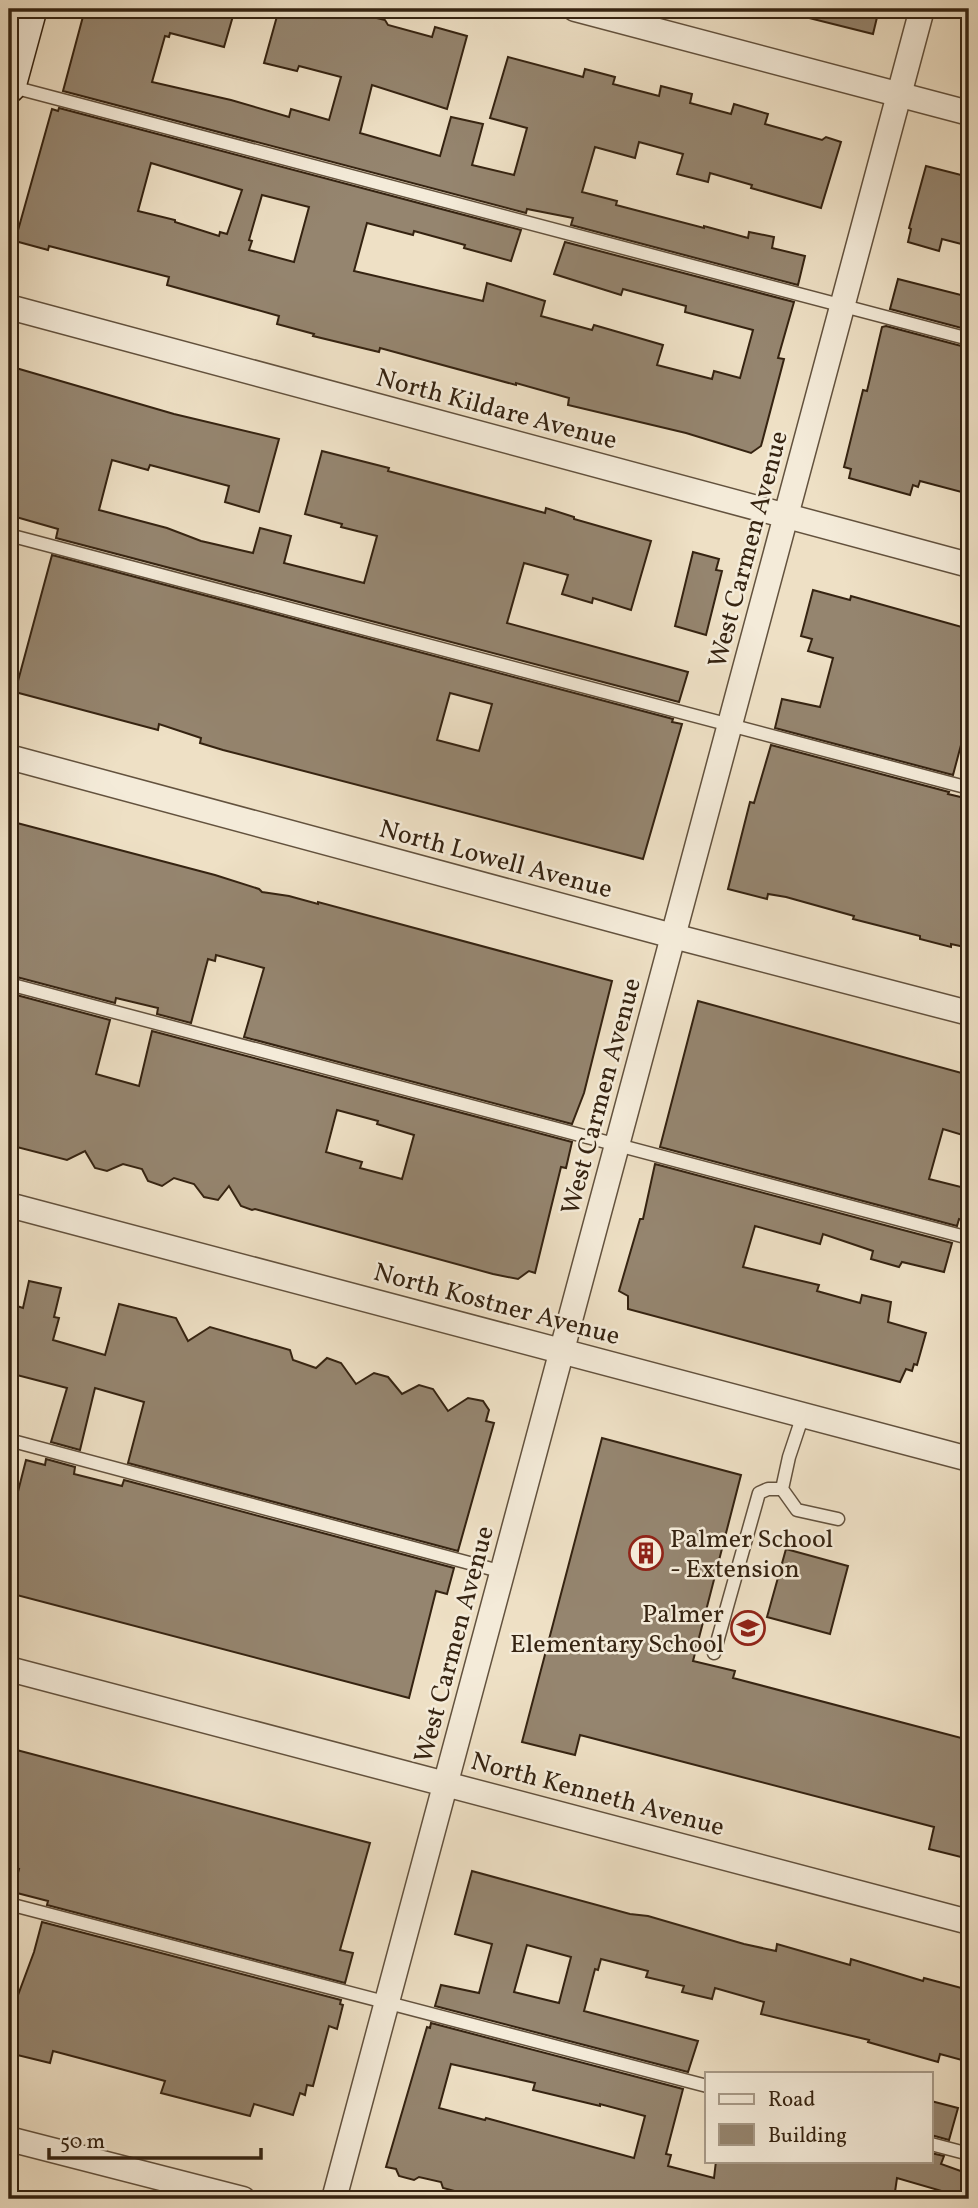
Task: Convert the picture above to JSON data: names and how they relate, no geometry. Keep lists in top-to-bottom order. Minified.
{"streets":{"street":["North Kildare Avenue","West Carmen Avenue","North Lowell Avenue","North Kostner Avenue","North Kenneth Avenue"]},"crossings":[["North Kildare Avenue","West Carmen Avenue"],["West Carmen Avenue","North Lowell Avenue"],["West Carmen Avenue","North Kostner Avenue"],["West Carmen Avenue","North Kenneth Avenue"]],"places":{"building":["Palmer School - Extension"],"school or university":["Palmer Elementary School"]},"legend":["Road","Building"],"scale_bar":"50 m"}
